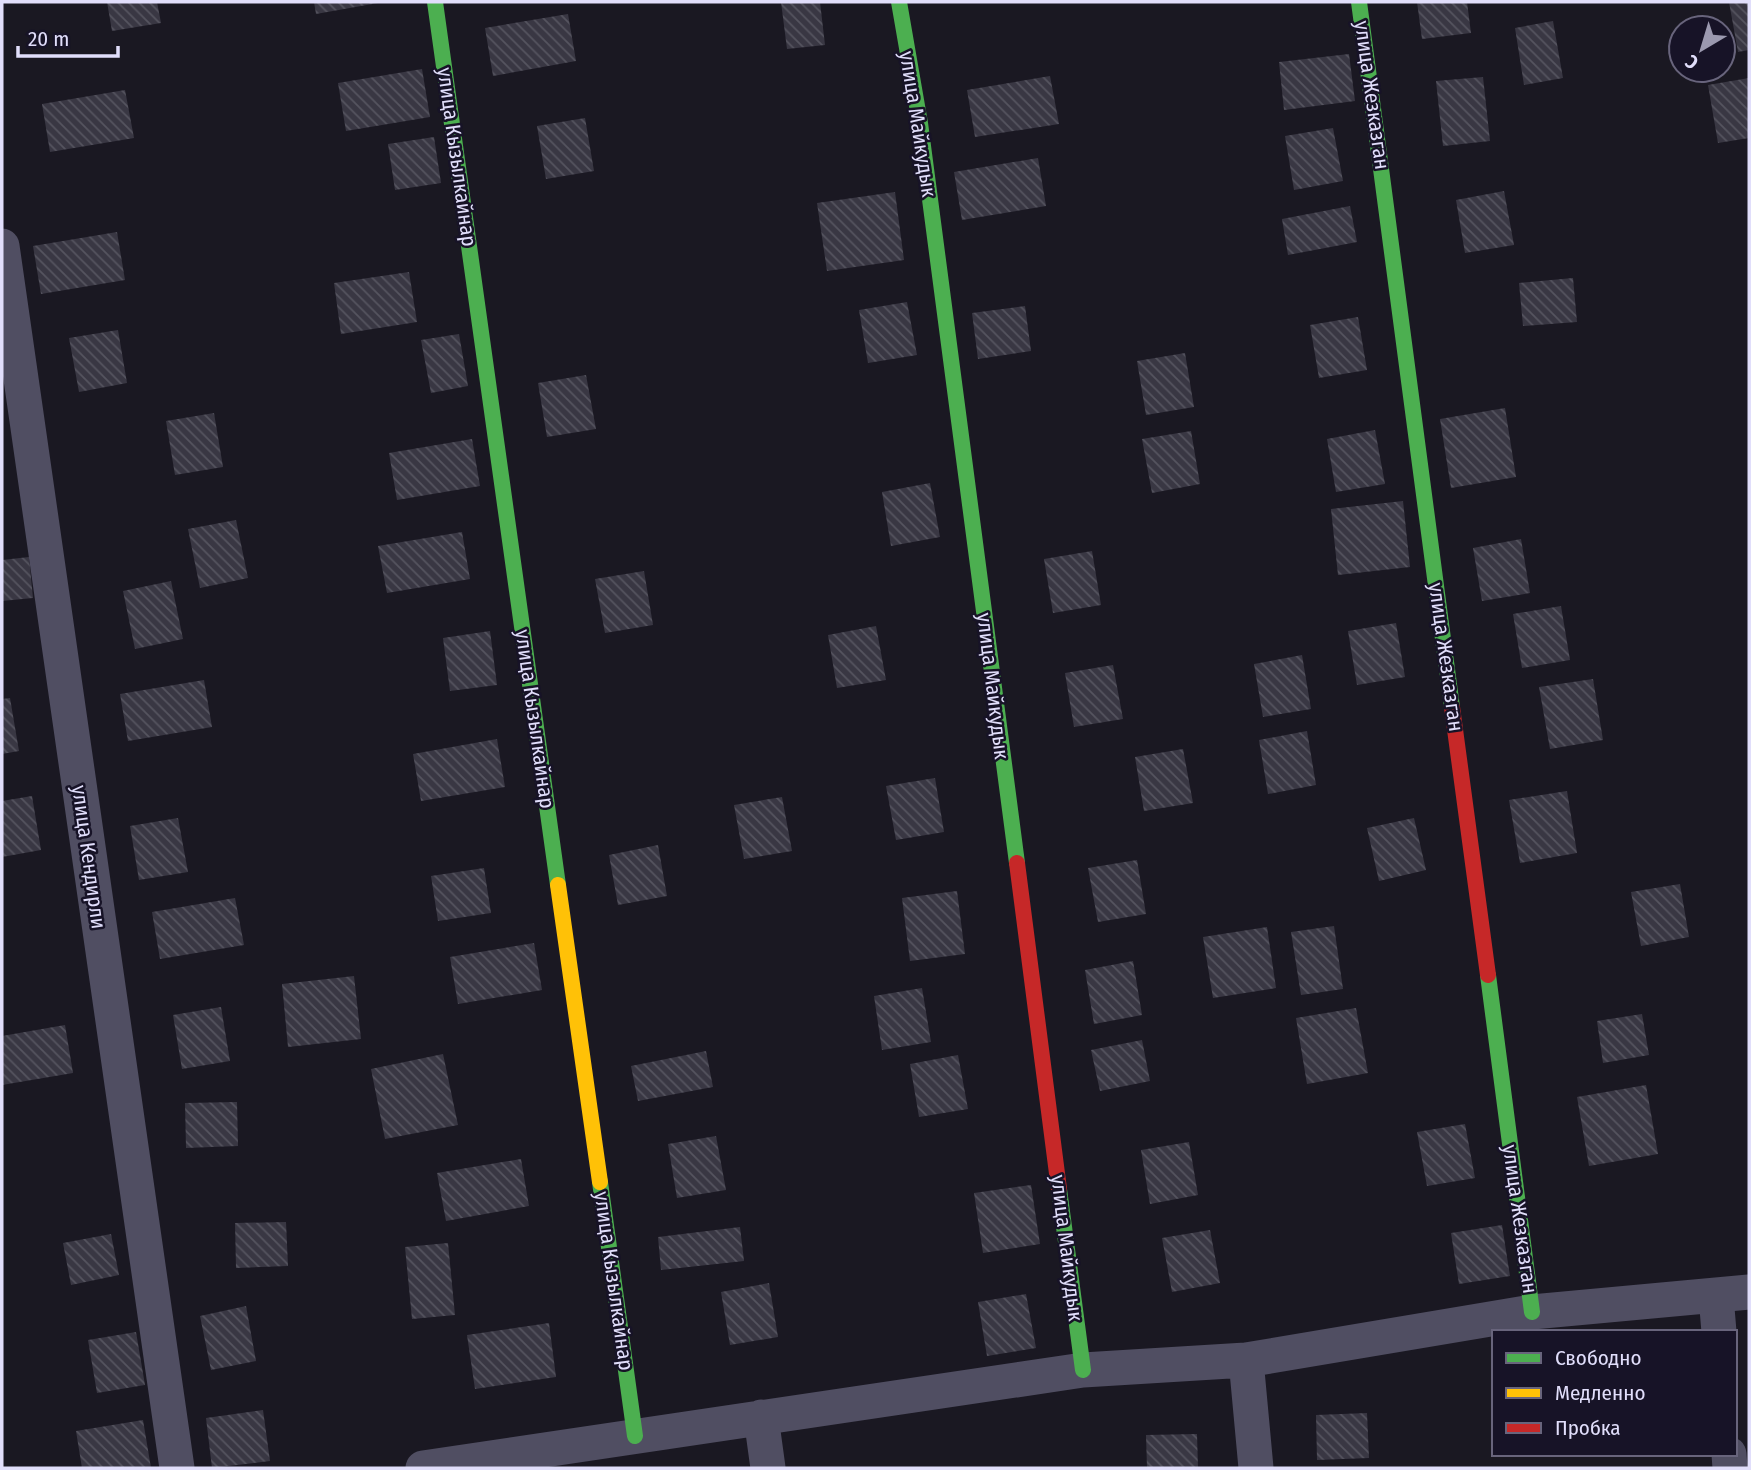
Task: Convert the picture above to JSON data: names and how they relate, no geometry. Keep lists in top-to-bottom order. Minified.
{"streets":{"street":["улица Жезказган","улица Майкудык","улица Кызылкайнар","улица Кендирли"]},"legend":["Свободно","Медленно","Пробка"],"scale_bar":"20 m","north":"bottom left"}
